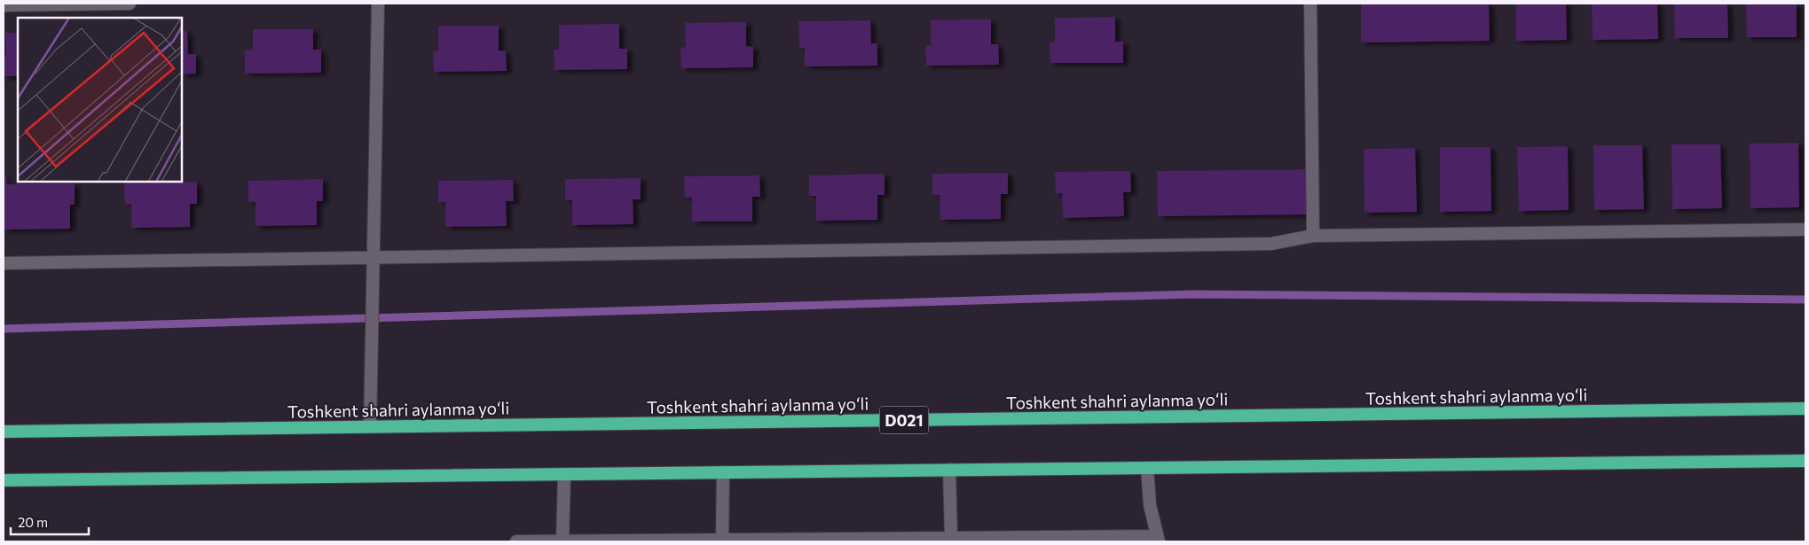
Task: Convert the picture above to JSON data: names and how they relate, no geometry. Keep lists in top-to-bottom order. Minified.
{"streets":{"highway":["Toshkent shahri aylanma yoʻli","D021"]},"scale_bar":"20 m"}
